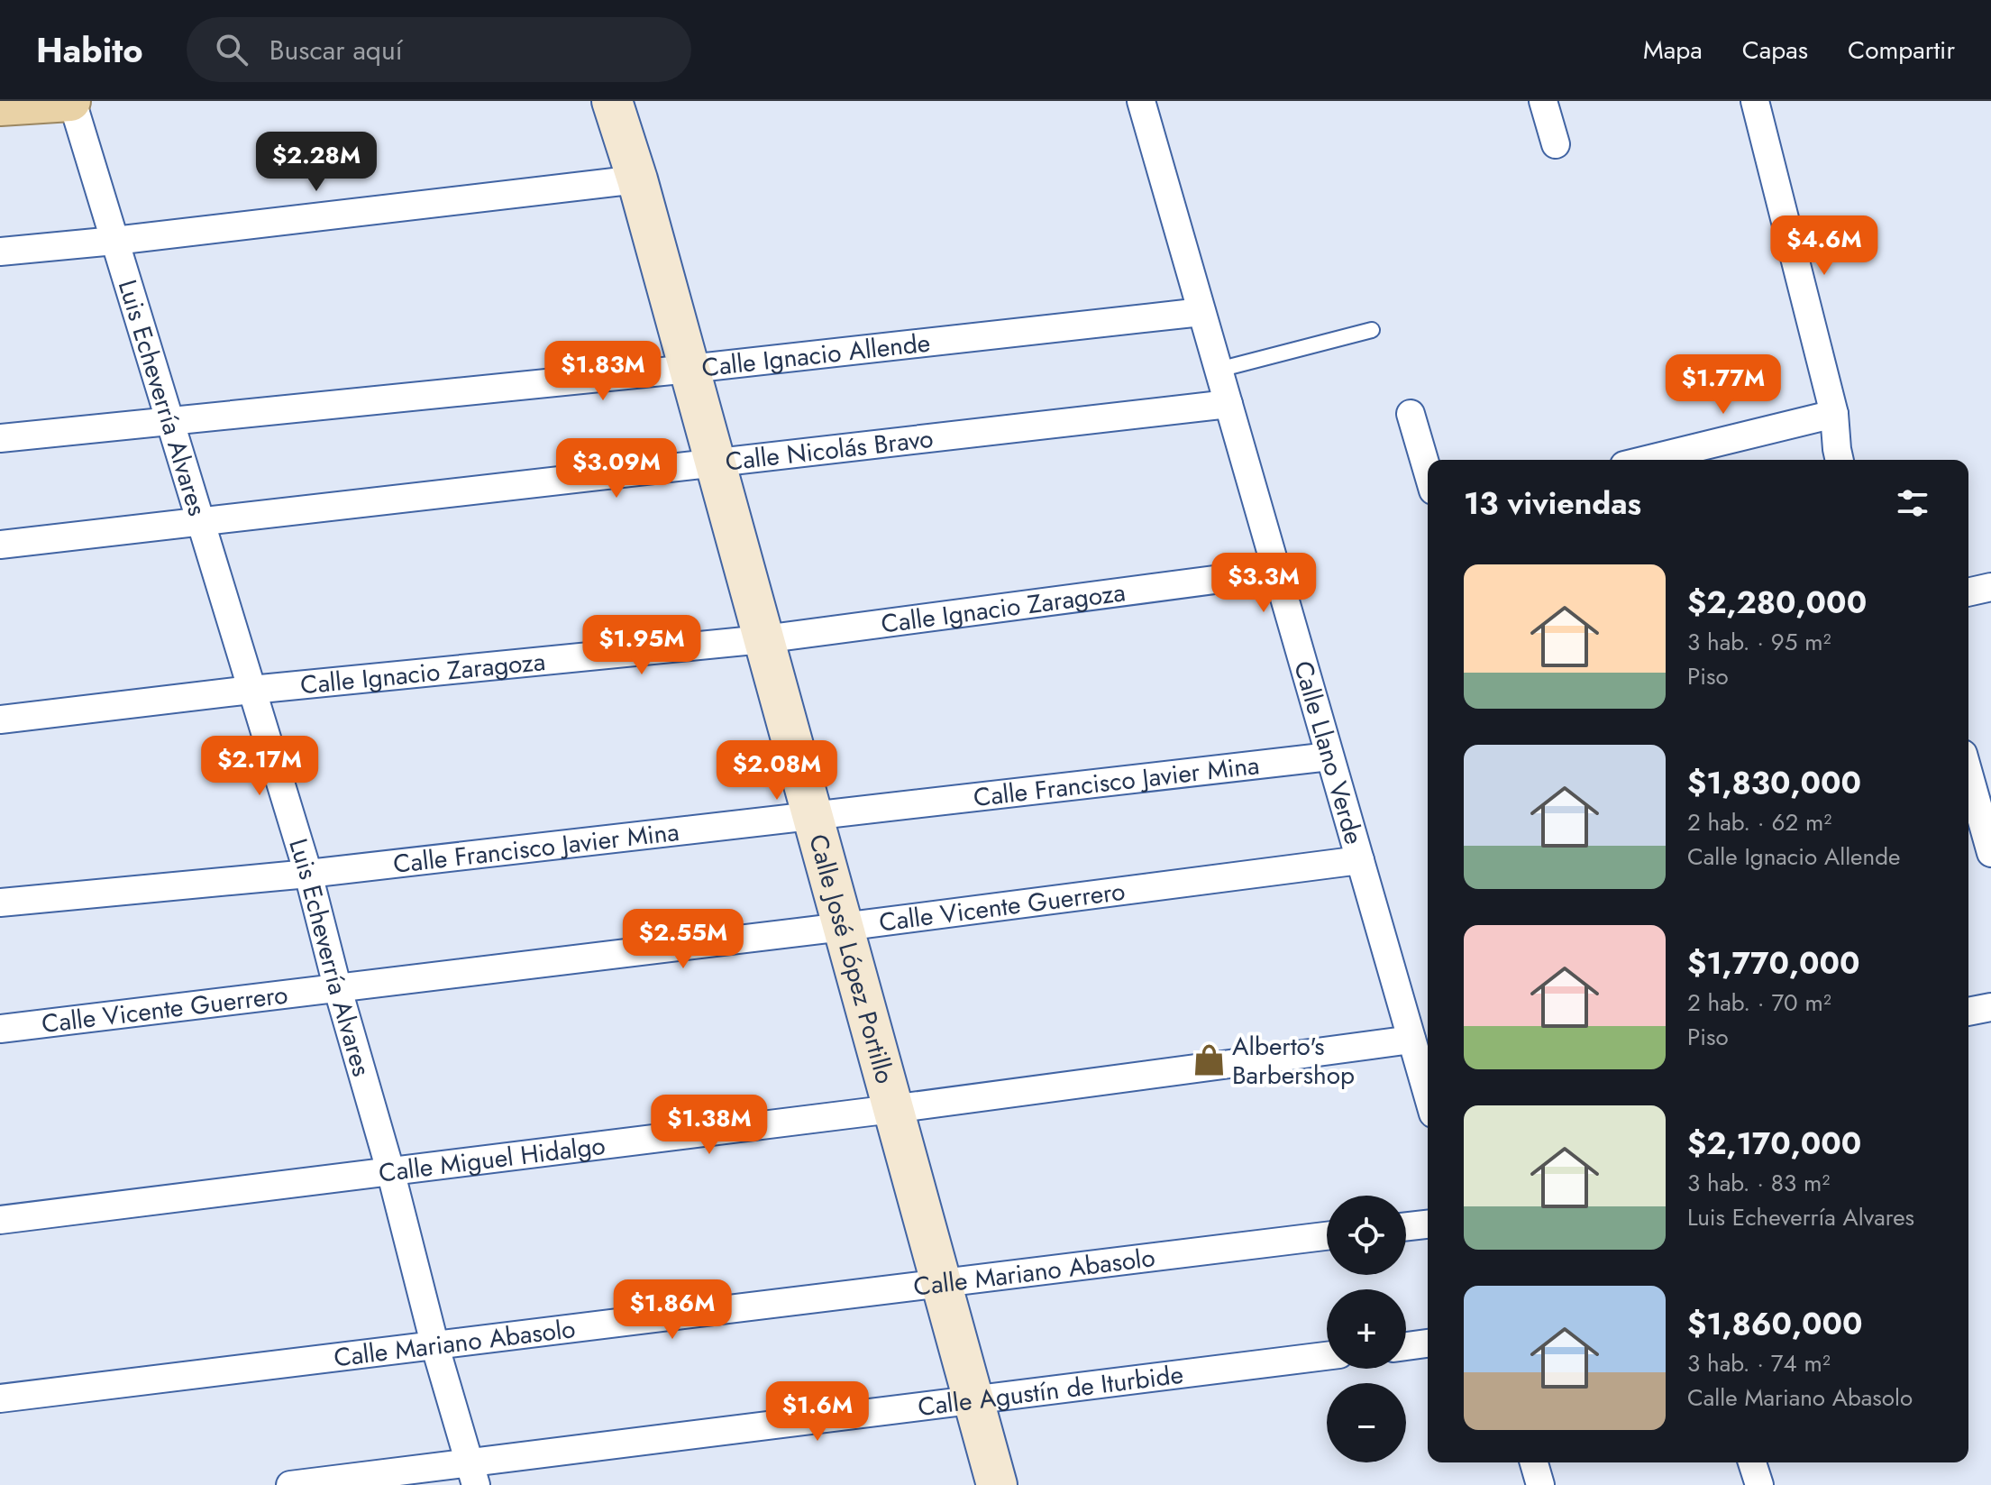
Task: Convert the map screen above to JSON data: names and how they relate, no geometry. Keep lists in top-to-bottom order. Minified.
{"streets":{"main road":["Calle José López Portillo"],"street":["Calle Ignacio Allende","Luis Echeverría Alvares","Calle Nicolás Bravo","Calle Ignacio Zaragoza","Calle Llano Verde","Calle Francisco Javier Mina","Calle Vicente Guerrero","Calle Miguel Hidalgo","Calle Mariano Abasolo","Calle Agustín de Iturbide"]},"crossings":[["Calle Ignacio Allende","Luis Echeverría Alvares"],["Calle Ignacio Allende","Calle Llano Verde"],["Calle Ignacio Allende","Calle José López Portillo"],["Luis Echeverría Alvares","Calle Nicolás Bravo"],["Luis Echeverría Alvares","Calle Ignacio Zaragoza"],["Luis Echeverría Alvares","Calle Francisco Javier Mina"],["Luis Echeverría Alvares","Calle Vicente Guerrero"],["Luis Echeverría Alvares","Calle Miguel Hidalgo"],["Luis Echeverría Alvares","Calle Mariano Abasolo"],["Luis Echeverría Alvares","Calle Agustín de Iturbide"],["Calle Nicolás Bravo","Calle Llano Verde"],["Calle Nicolás Bravo","Calle José López Portillo"],["Calle Ignacio Zaragoza","Calle Llano Verde"],["Calle Ignacio Zaragoza","Calle José López Portillo"],["Calle Llano Verde","Calle Francisco Javier Mina"],["Calle Llano Verde","Calle Vicente Guerrero"],["Calle Llano Verde","Calle Miguel Hidalgo"],["Calle Francisco Javier Mina","Calle José López Portillo"],["Calle Vicente Guerrero","Calle José López Portillo"],["Calle José López Portillo","Calle Miguel Hidalgo"],["Calle José López Portillo","Calle Mariano Abasolo"],["Calle José López Portillo","Calle Agustín de Iturbide"]],"places":{"shop":["Alberto's Barbershop"]},"page":{"header":"Habito","search":"Buscar aquí","nav":["Mapa","Capas","Compartir"],"price":["$2.28M","$4.6M","$1.83M","$1.77M","$3.09M","$3.3M","$1.95M","$2.17M","$2.08M","$2.55M","$1.38M","$1.86M","$1.6M"],"heading":"13 viviendas","list":[{"name":"$2,280,000","note":"3 hab. · 95 m² · Piso"},{"name":"$1,830,000","note":"2 hab. · 62 m² · Calle Ignacio Allende"},{"name":"$1,770,000","note":"2 hab. · 70 m² · Piso"},{"name":"$2,170,000","note":"3 hab. · 83 m² · Luis Echeverría Alvares"},{"name":"$1,860,000","note":"3 hab. · 74 m² · Calle Mariano Abasolo"}],"map_buttons":["+","−"]}}
